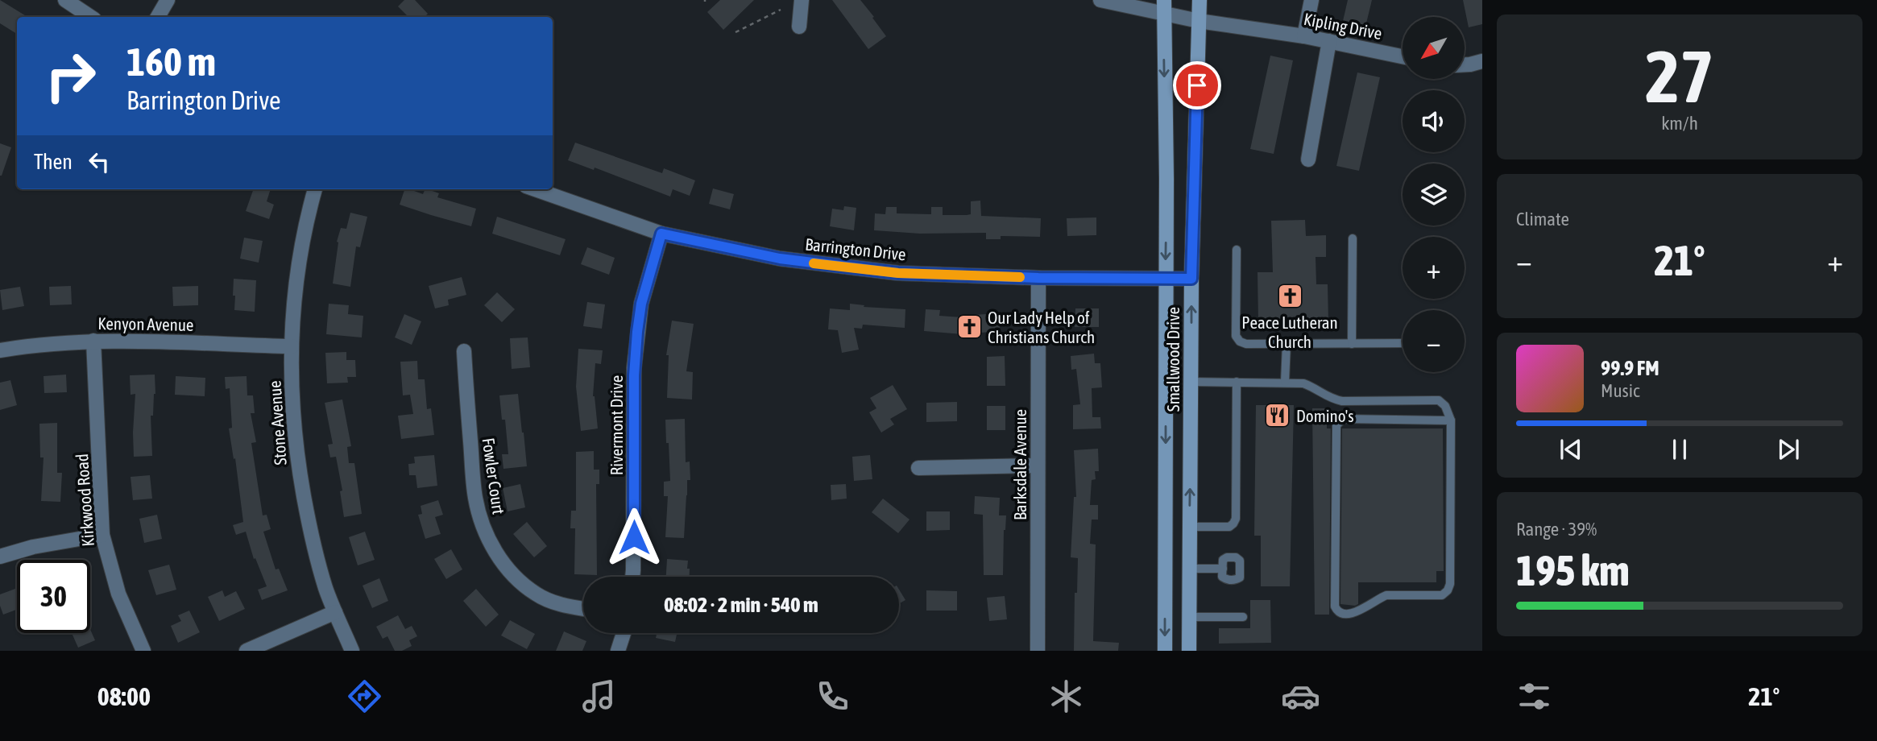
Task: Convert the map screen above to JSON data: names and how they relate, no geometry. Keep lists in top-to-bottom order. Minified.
{"streets":{"main road":["Smallwood Drive"],"street":["Kipling Drive","Barrington Drive","Kenyon Avenue","Stone Avenue","Rivermont Drive","Barksdale Avenue","Fowler Court","Kirkwood Road"]},"crossings":[["Kipling Drive","Smallwood Drive"],["Barrington Drive","Smallwood Drive"],["Barrington Drive","Rivermont Drive"],["Barrington Drive","Barksdale Avenue"],["Kenyon Avenue","Stone Avenue"],["Kenyon Avenue","Kirkwood Road"]],"places":{"church":["Peace Lutheran Church","Our Lady Help of Christians Church"],"restaurant":["Domino's"]},"north":"bottom left","page":{"tile":[["27","km/h"],"Climate",["Range · 39%","195 km"]],"map_buttons":["+","−"],"turn":["160 m","Barrington Drive"],"then":"Then","heat":["−","21°","+"],"song":["99.9 FM","Music"],"limit":"30","trip":"08:02 · 2 min · 540 m","tabs":["08:00","21°"]}}
